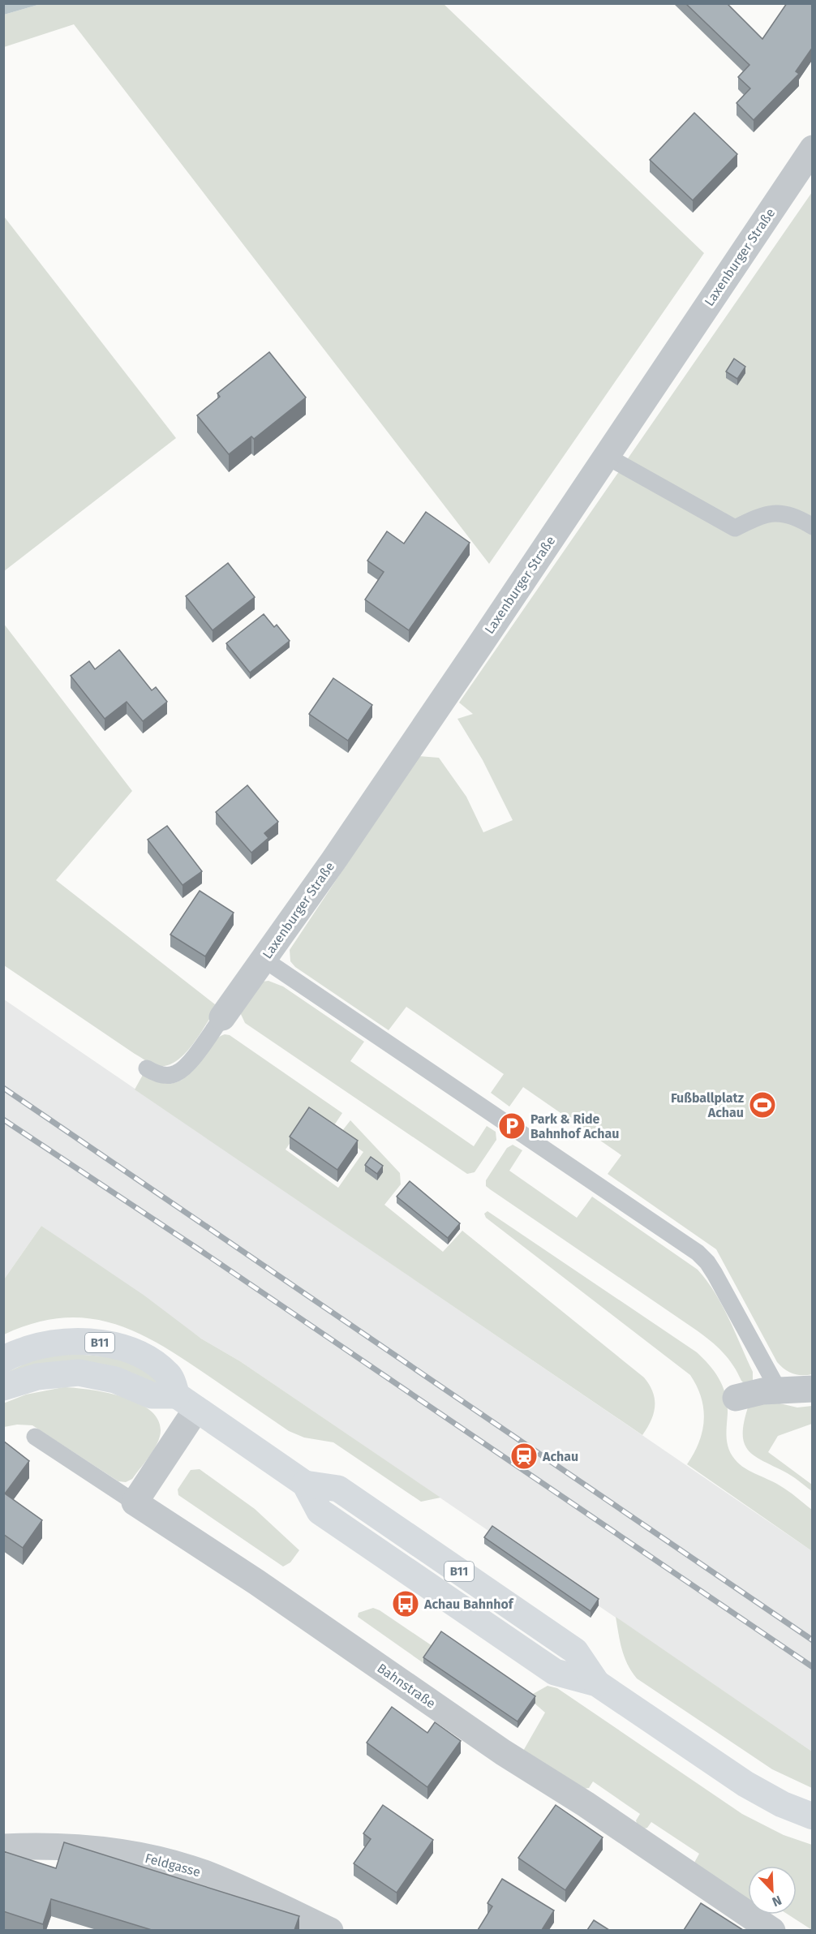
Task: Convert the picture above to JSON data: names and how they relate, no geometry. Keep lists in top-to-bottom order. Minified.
{"streets":{"main road":["B11"],"street":["Laxenburger Straße","Bahnstraße","Feldgasse"]},"places":{"sports":["Fußballplatz Achau"],"parking":["Park & Ride Bahnhof Achau"],"station":["Achau"],"bus stop":["Achau Bahnhof"]},"north":"bottom right"}
